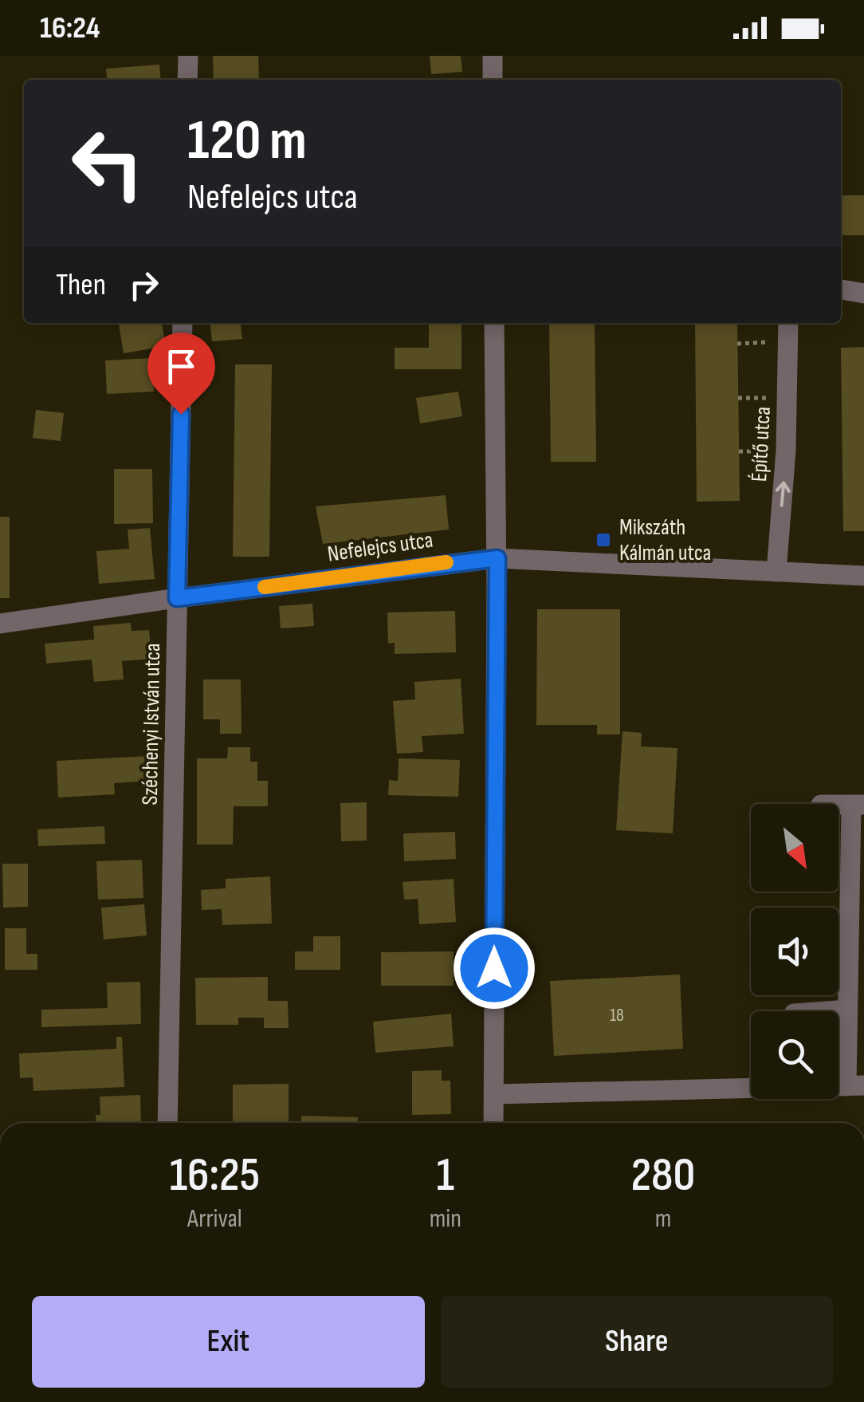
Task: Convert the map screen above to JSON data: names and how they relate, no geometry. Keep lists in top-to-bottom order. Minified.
{"streets":{"street":["Építő utca","Nefelejcs utca","Széchenyi István utca"]},"crossings":[["Építő utca","Nefelejcs utca"],["Nefelejcs utca","Széchenyi István utca"]],"one_way":["Építő utca"],"places":{"transit":["Mikszáth Kálmán utca"]},"house_numbers":["18"],"north":"bottom right","page":{"status":"16:24","turn":["120 m","Nefelejcs utca"],"then":"Then","eta":["16:25","Arrival","1","min","280","m"],"buttons":["Exit","Share"]}}
